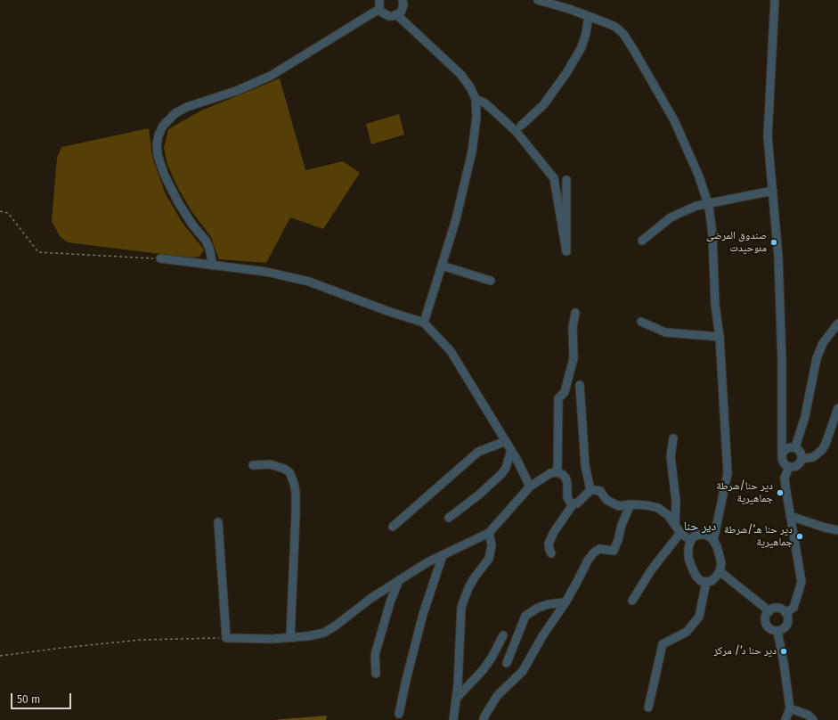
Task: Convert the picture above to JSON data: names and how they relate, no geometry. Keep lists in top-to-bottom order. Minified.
{"districts":["دير حنا"],"places":["صندوق المرضى مئوحيدت","دير حنا/شرطة جماهيرية","دير حنا هـ‘/شرطة جماهيرية","دير حنا د‘/ مركز"],"scale_bar":"50 m"}
